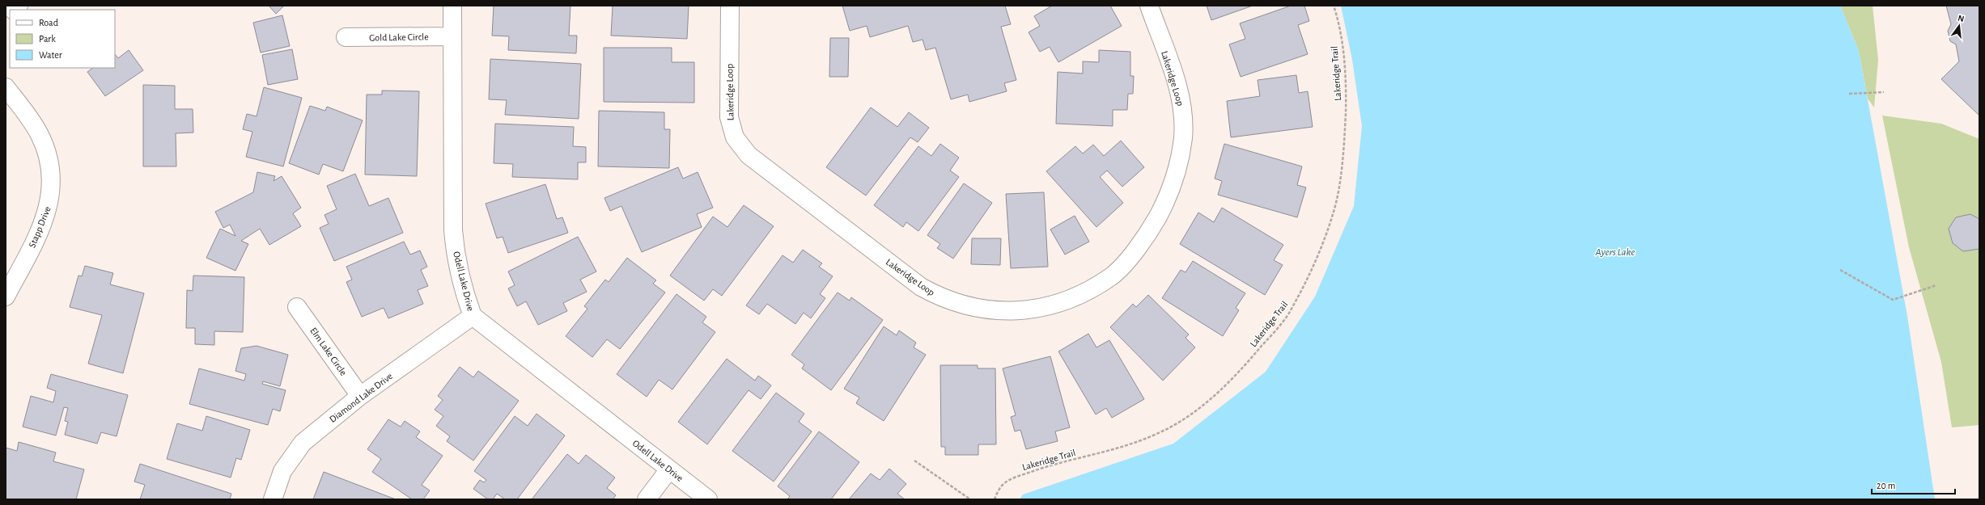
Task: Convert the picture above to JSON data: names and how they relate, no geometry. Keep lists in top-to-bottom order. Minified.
{"streets":{"street":["Gold Lake Circle","Lakeridge Loop","Stapp Drive","Odell Lake Drive","Elm Lake Circle","Diamond Lake Drive"],"path":["Lakeridge Trail"]},"crossings":[["Gold Lake Circle","Odell Lake Drive"],["Odell Lake Drive","Diamond Lake Drive"],["Elm Lake Circle","Diamond Lake Drive"]],"water":["Ayers Lake"],"legend":["Road","Park","Water"],"scale_bar":"20 m","north":"top"}
